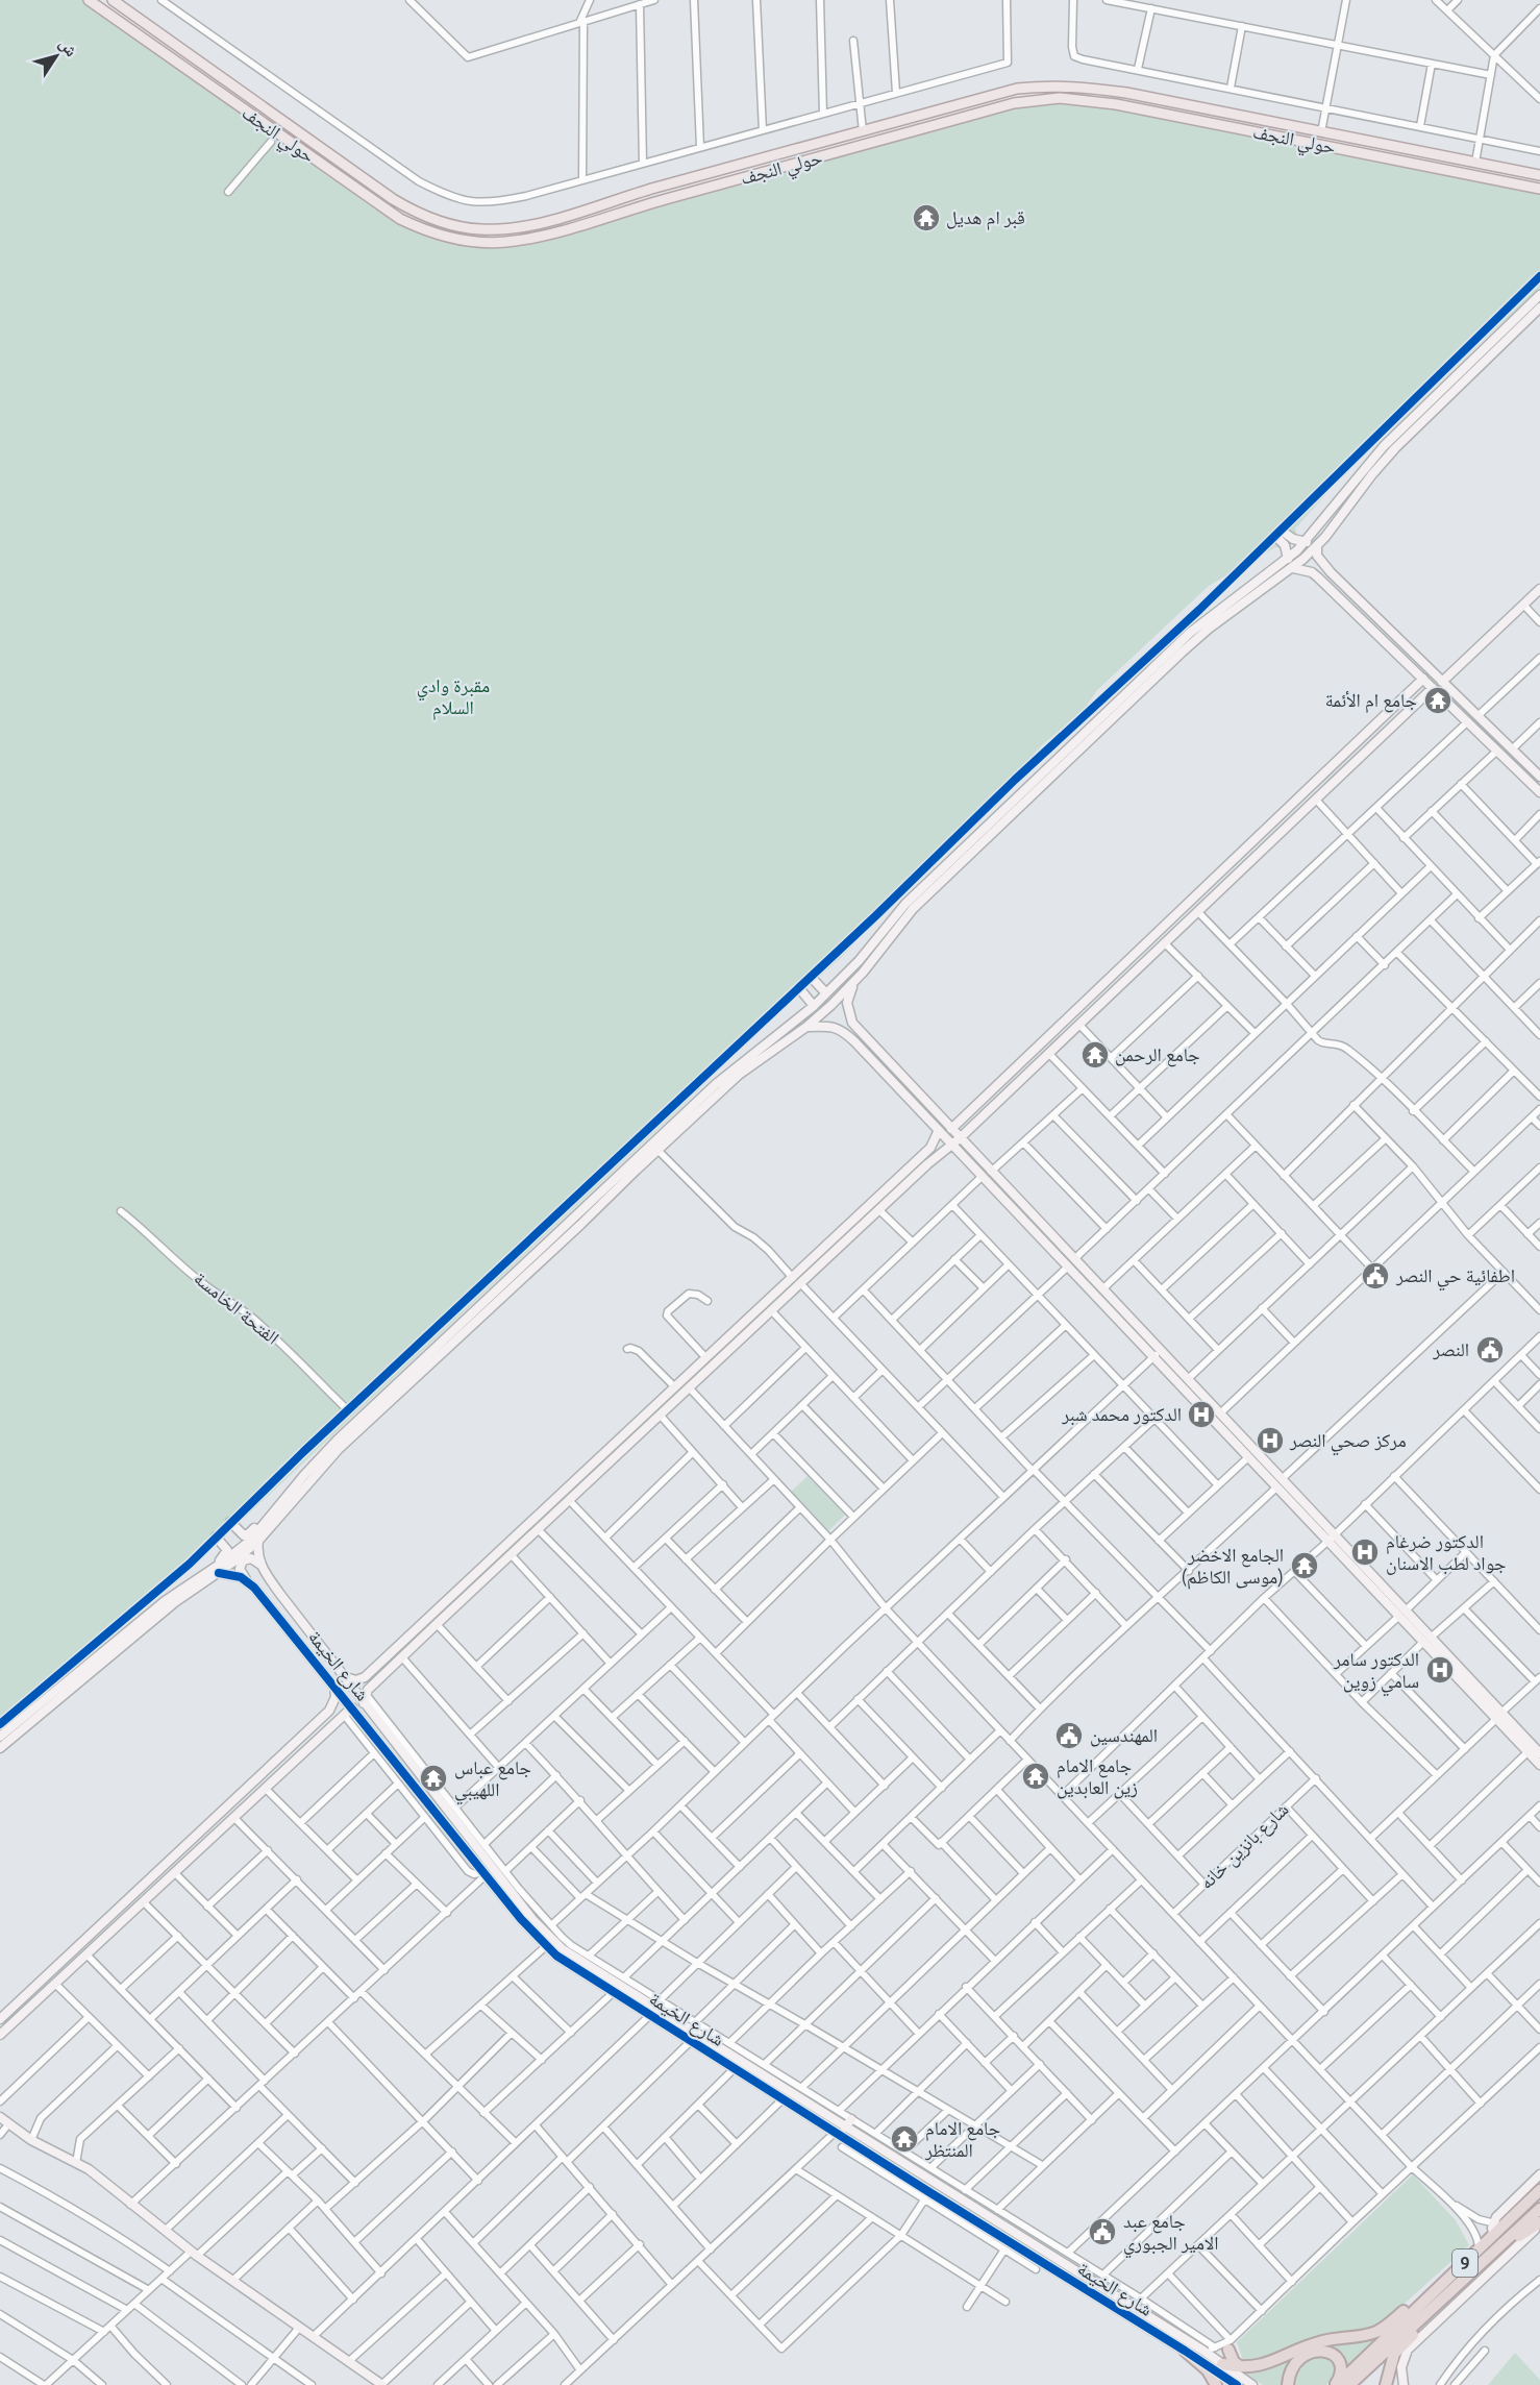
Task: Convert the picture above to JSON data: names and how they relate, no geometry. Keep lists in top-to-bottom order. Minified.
{"streets":{"highway":["9"],"main road":["حولي النجف"],"street":["الفتحة الخامسة","شارع الخيمة","شارع بانزين خانه"]},"parks":["مقبرة وادي السلام"],"places":{"temple":["قبر ام هديل","جامع ام الأئمة","جامع الرحمن","الجامع الاخضر (موسى الكاظم)","جامع الامام زين العابدين","جامع عباس اللهيبي","جامع الامام المنتظر"],"public building":["اطفائية حي النصر","النصر","المهندسين","جامع عبد الامير الجبوري"],"hospital":["الدكتور محمد شبر","مركز صحي النصر","الدكتور ضرغام جواد لطب الاسنان","الدكتور سامر سامي زوين"]},"north":"top right"}
